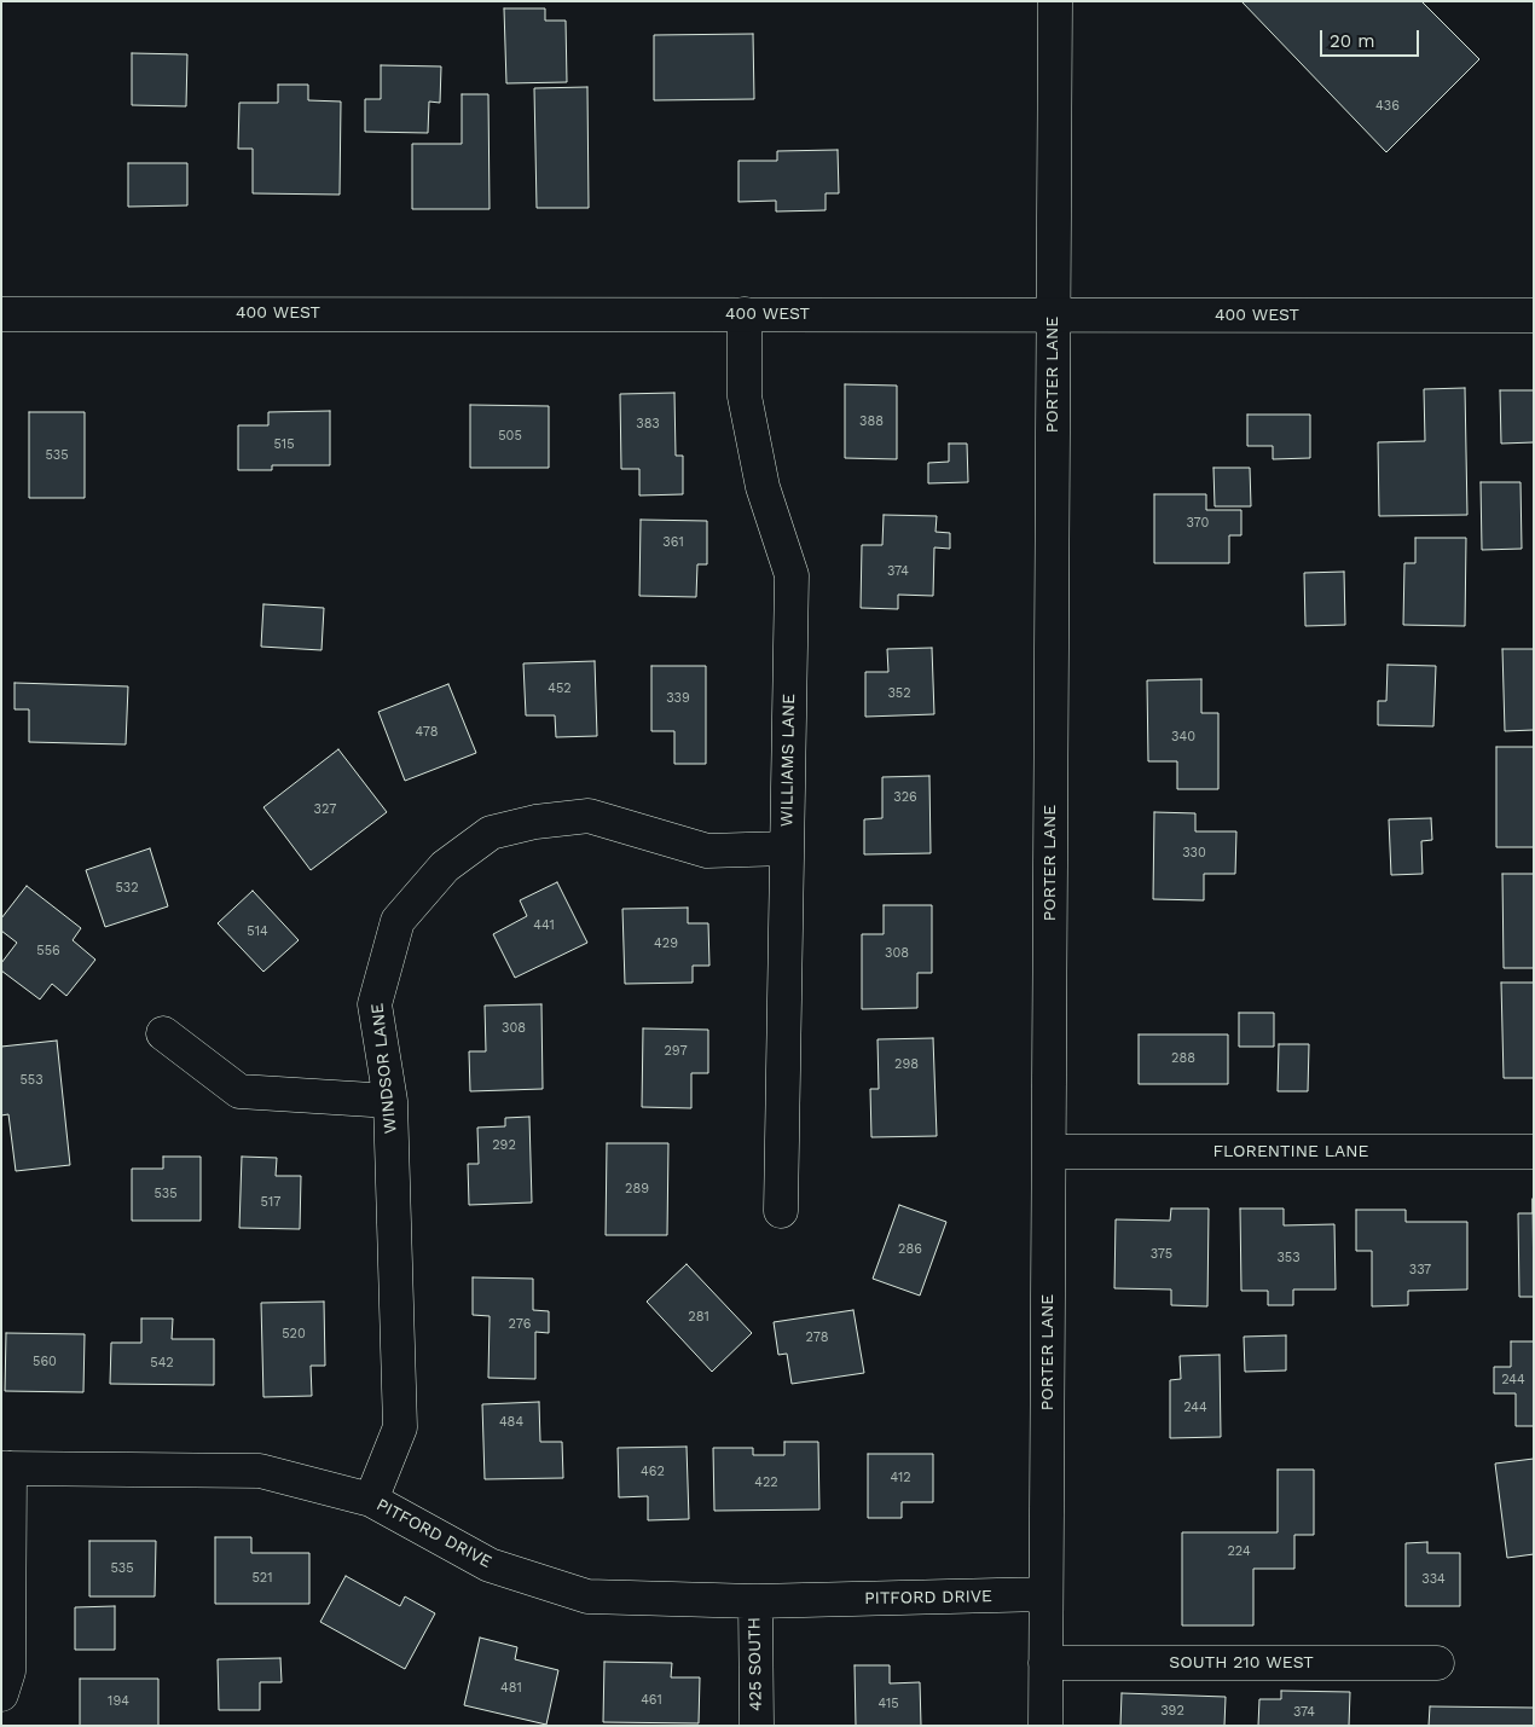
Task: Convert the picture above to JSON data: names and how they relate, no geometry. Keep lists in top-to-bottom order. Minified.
{"streets":{"street":["400 WEST","PORTER LANE","WILLIAMS LANE","WINDSOR LANE","FLORENTINE LANE","PITFORD DRIVE","SOUTH 210 WEST","425 SOUTH"]},"crossings":[["400 WEST","PORTER LANE"],["400 WEST","WILLIAMS LANE"],["PORTER LANE","FLORENTINE LANE"],["PORTER LANE","PITFORD DRIVE"],["PORTER LANE","SOUTH 210 WEST"],["WILLIAMS LANE","WINDSOR LANE"],["WINDSOR LANE","PITFORD DRIVE"],["PITFORD DRIVE","425 SOUTH"]],"house_numbers":["436","388","383","505","515","535","370","361","374","452","352","339","478","340","326","327","330","532","441","514","429","556","308","308","297","288","298","553","292","289","535","517","286","375","353","337","281","276","520","278","560","542","244","244","484","462","412","422","224","535","521","334","481","461","194","415","392","374"],"scale_bar":"20 m"}
